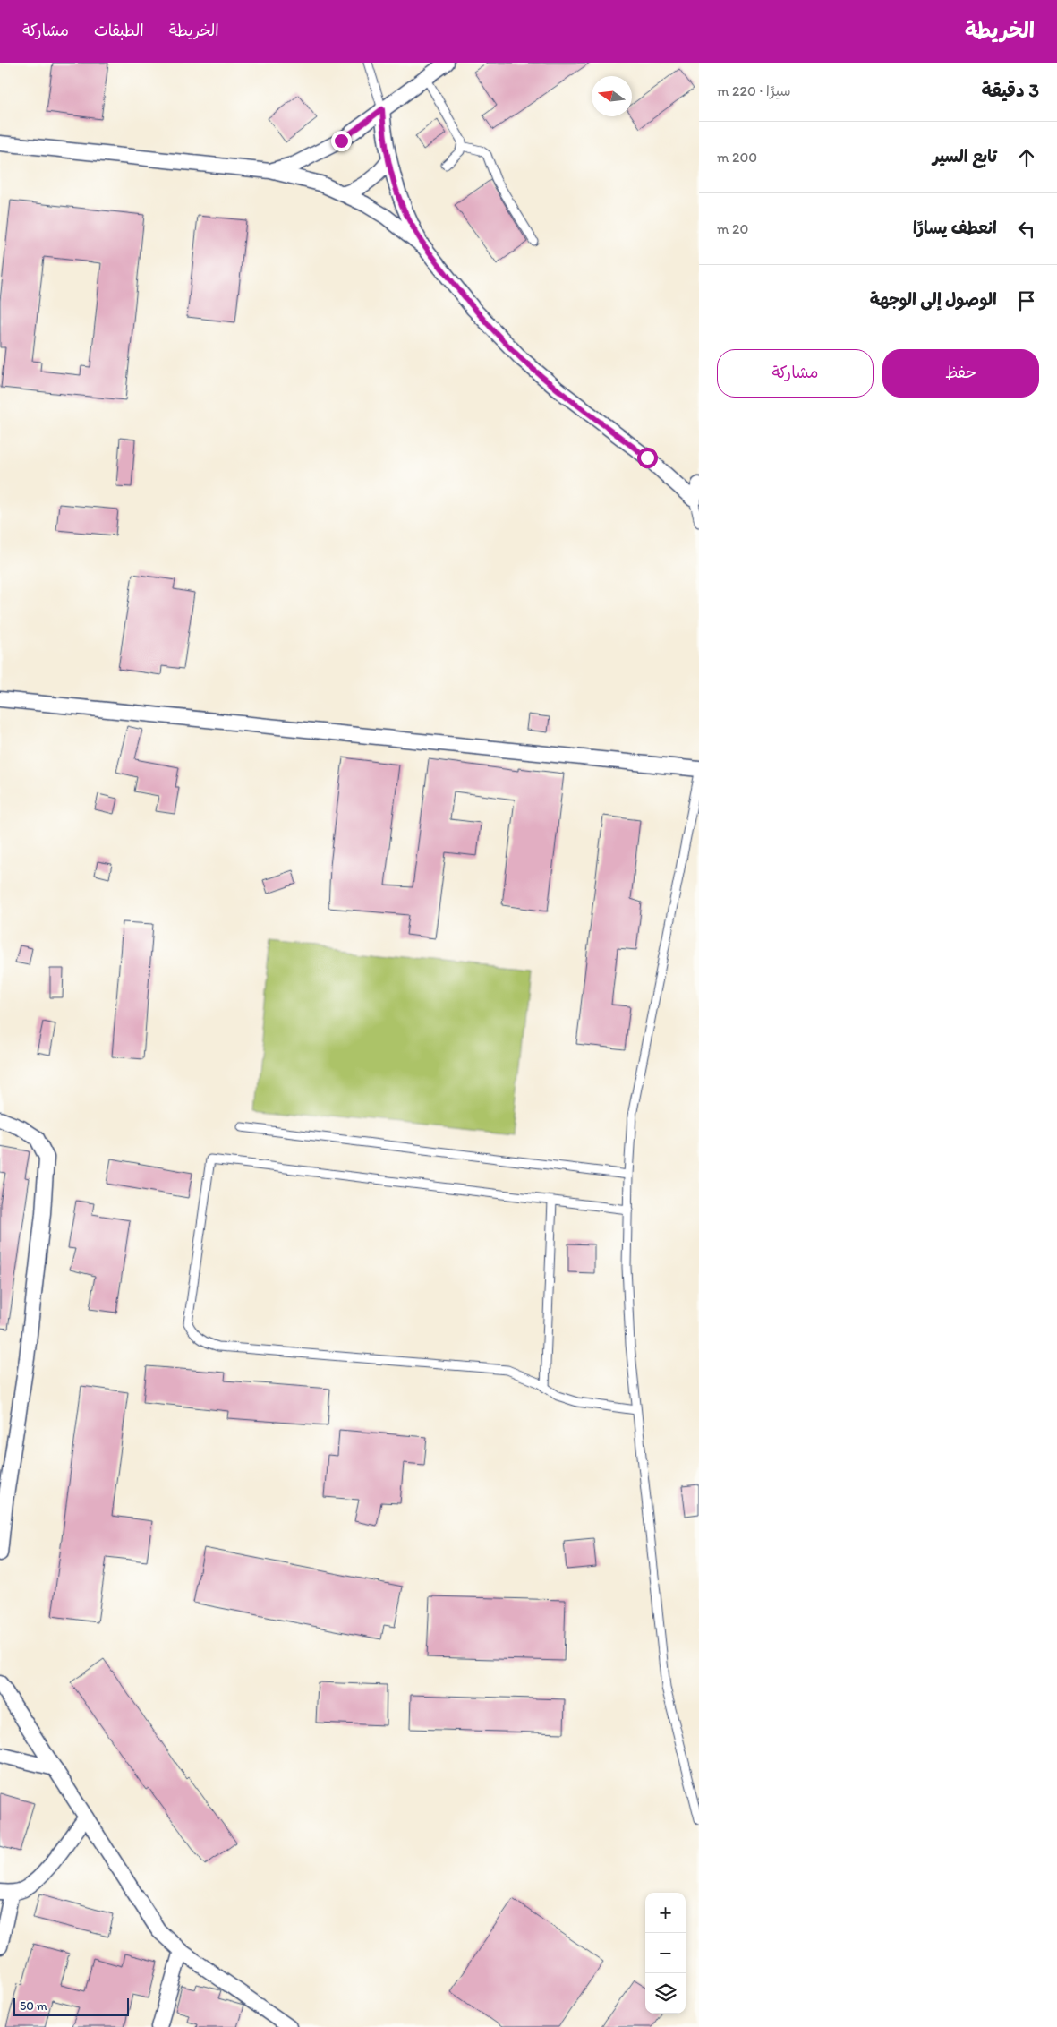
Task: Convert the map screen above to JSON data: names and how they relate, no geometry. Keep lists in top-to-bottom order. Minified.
{"scale_bar":"50 m","north":"left","page":{"header":"الخريطة","nav":["الخريطة","الطبقات","مشاركة"],"heading":["3 دقيقة","سيرًا · 220 m"],"list":[["تابع السير","200 m"],["انعطف يسارًا","20 m"],"الوصول إلى الوجهة"],"buttons":["حفظ","مشاركة"],"map_buttons":["+","−"],"scale":"50 m"}}
